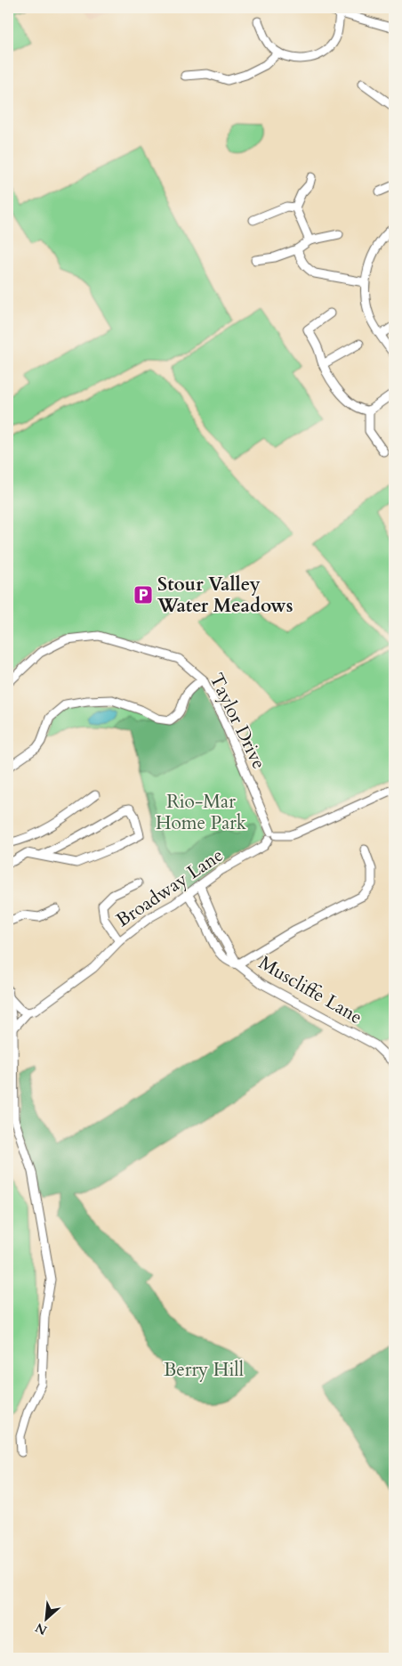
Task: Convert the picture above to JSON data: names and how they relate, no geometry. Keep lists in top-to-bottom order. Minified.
{"streets":{"street":["Taylor Drive","Broadway Lane","Muscliffe Lane"]},"crossings":[["Taylor Drive","Broadway Lane"],["Broadway Lane","Muscliffe Lane"]],"parks":["Rio-Mar Home Park","Berry Hill"],"places":{"parking":["Stour Valley Water Meadows"]},"north":"bottom left"}
